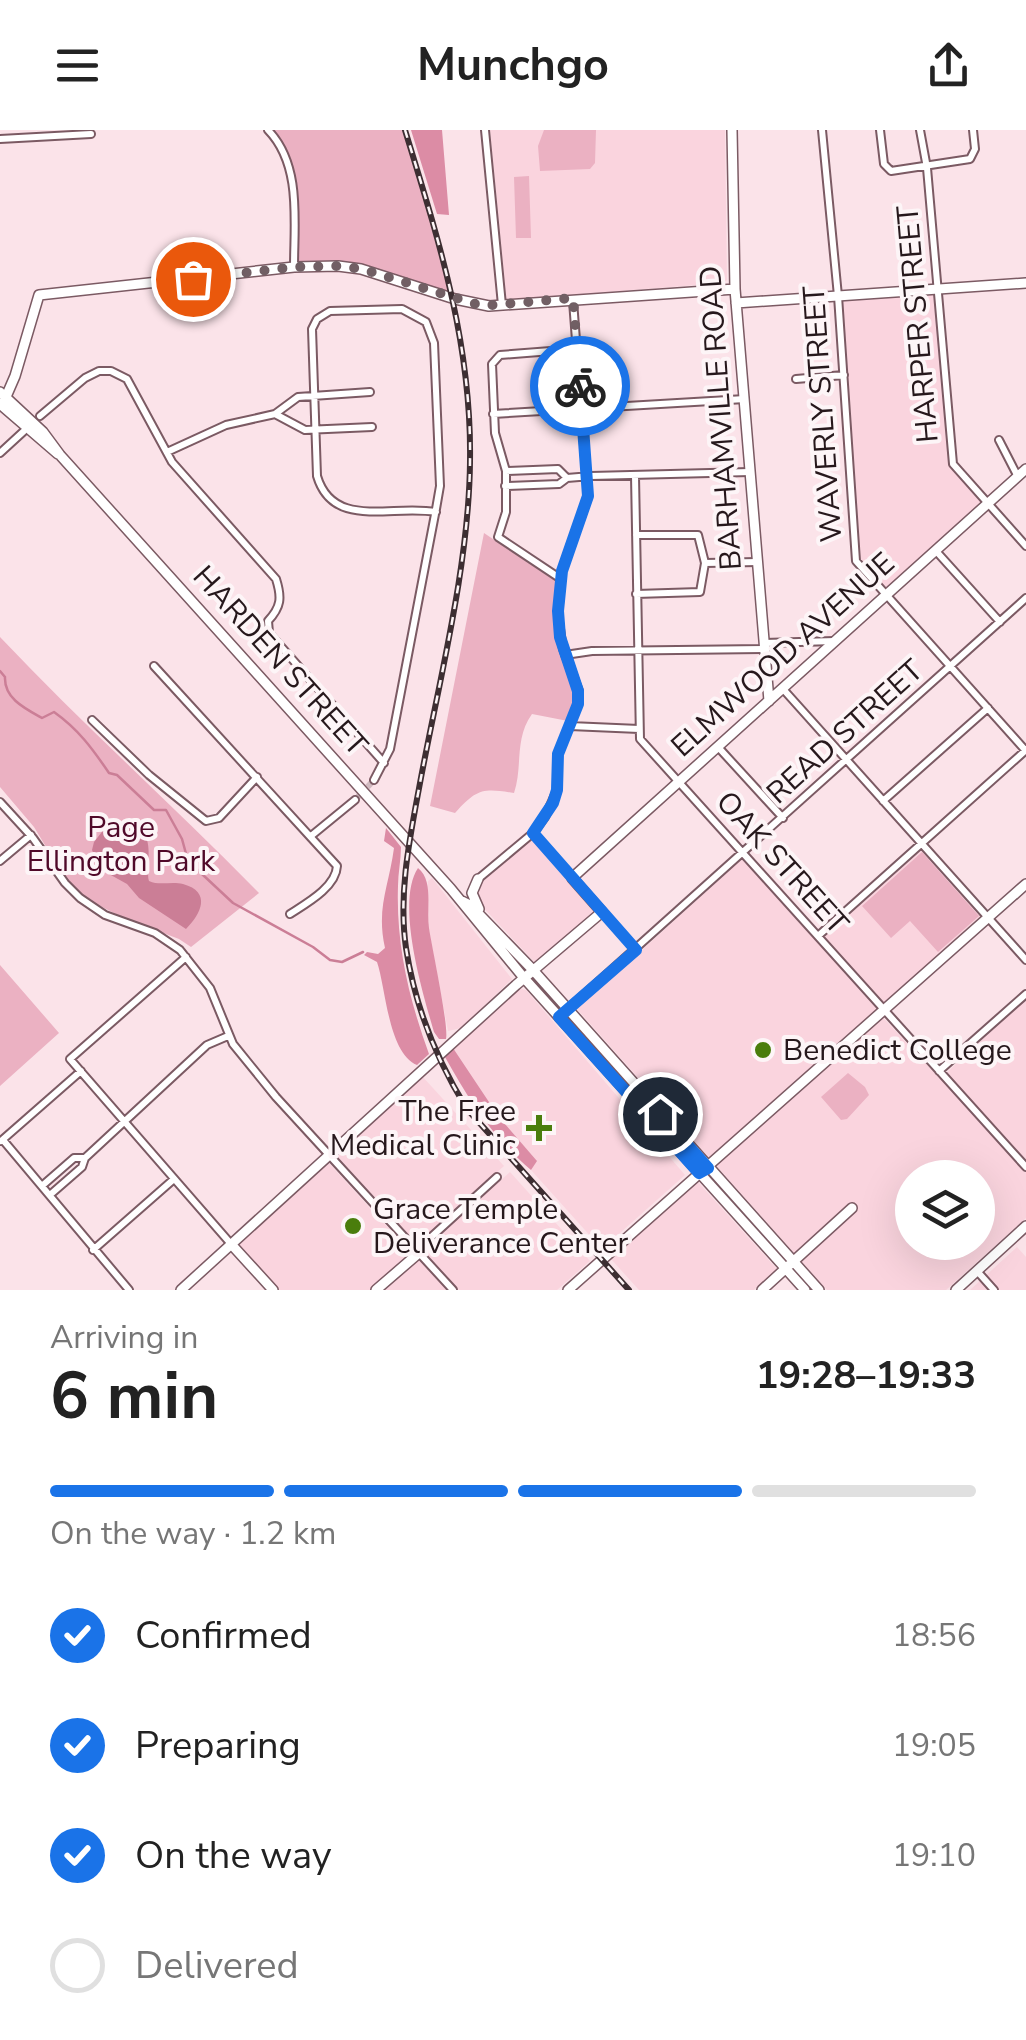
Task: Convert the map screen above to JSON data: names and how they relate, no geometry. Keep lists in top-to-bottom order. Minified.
{"streets":{"street":["HARPER STREET","WAVERLY STREET","BARHAMVILLE ROAD","ELMWOOD AVENUE","HARDEN STREET","READ STREET","OAK STREET"]},"crossings":[["HARPER STREET","ELMWOOD AVENUE"],["WAVERLY STREET","ELMWOOD AVENUE"],["WAVERLY STREET","READ STREET"],["BARHAMVILLE ROAD","ELMWOOD AVENUE"],["ELMWOOD AVENUE","OAK STREET"],["HARDEN STREET","READ STREET"],["READ STREET","OAK STREET"]],"parks":["Page Ellington Park"],"places":{"other":["Benedict College","Grace Temple Deliverance Center"],"health":["The Free Medical Clinic"]},"page":{"header":"Munchgo","heading":["6 min","Arriving in","19:28–19:33"],"bar":"On the way · 1.2 km","list":[["Confirmed","18:56"],["Preparing","19:05"],["On the way","19:10"],"Delivered"]}}
